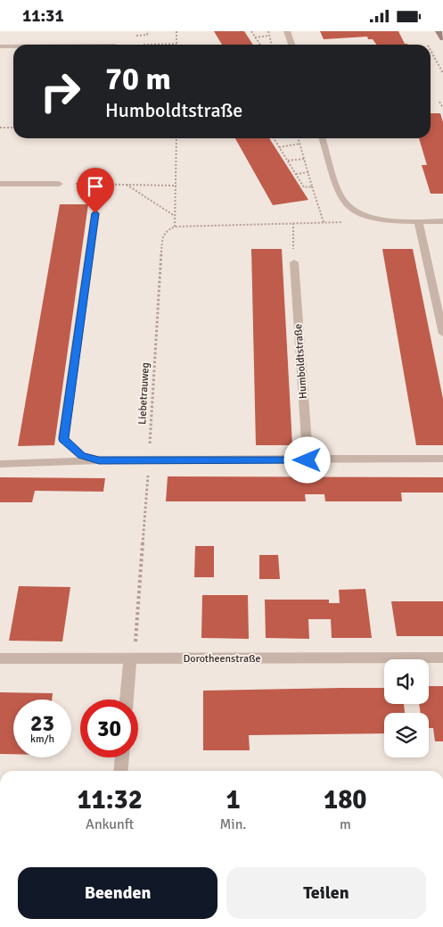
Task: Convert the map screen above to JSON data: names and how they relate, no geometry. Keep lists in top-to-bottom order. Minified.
{"streets":{"street":["Humboldtstraße","Dorotheenstraße"],"path":["Liebetrauweg"]},"crossings":[["Liebetrauweg","Dorotheenstraße"]],"page":{"status":"11:31","turn":["70 m","Humboldtstraße"],"speed":"23 km/h","limit":"30","eta":["11:32","Ankunft","1","Min.","180","m"],"buttons":["Beenden","Teilen"]}}
